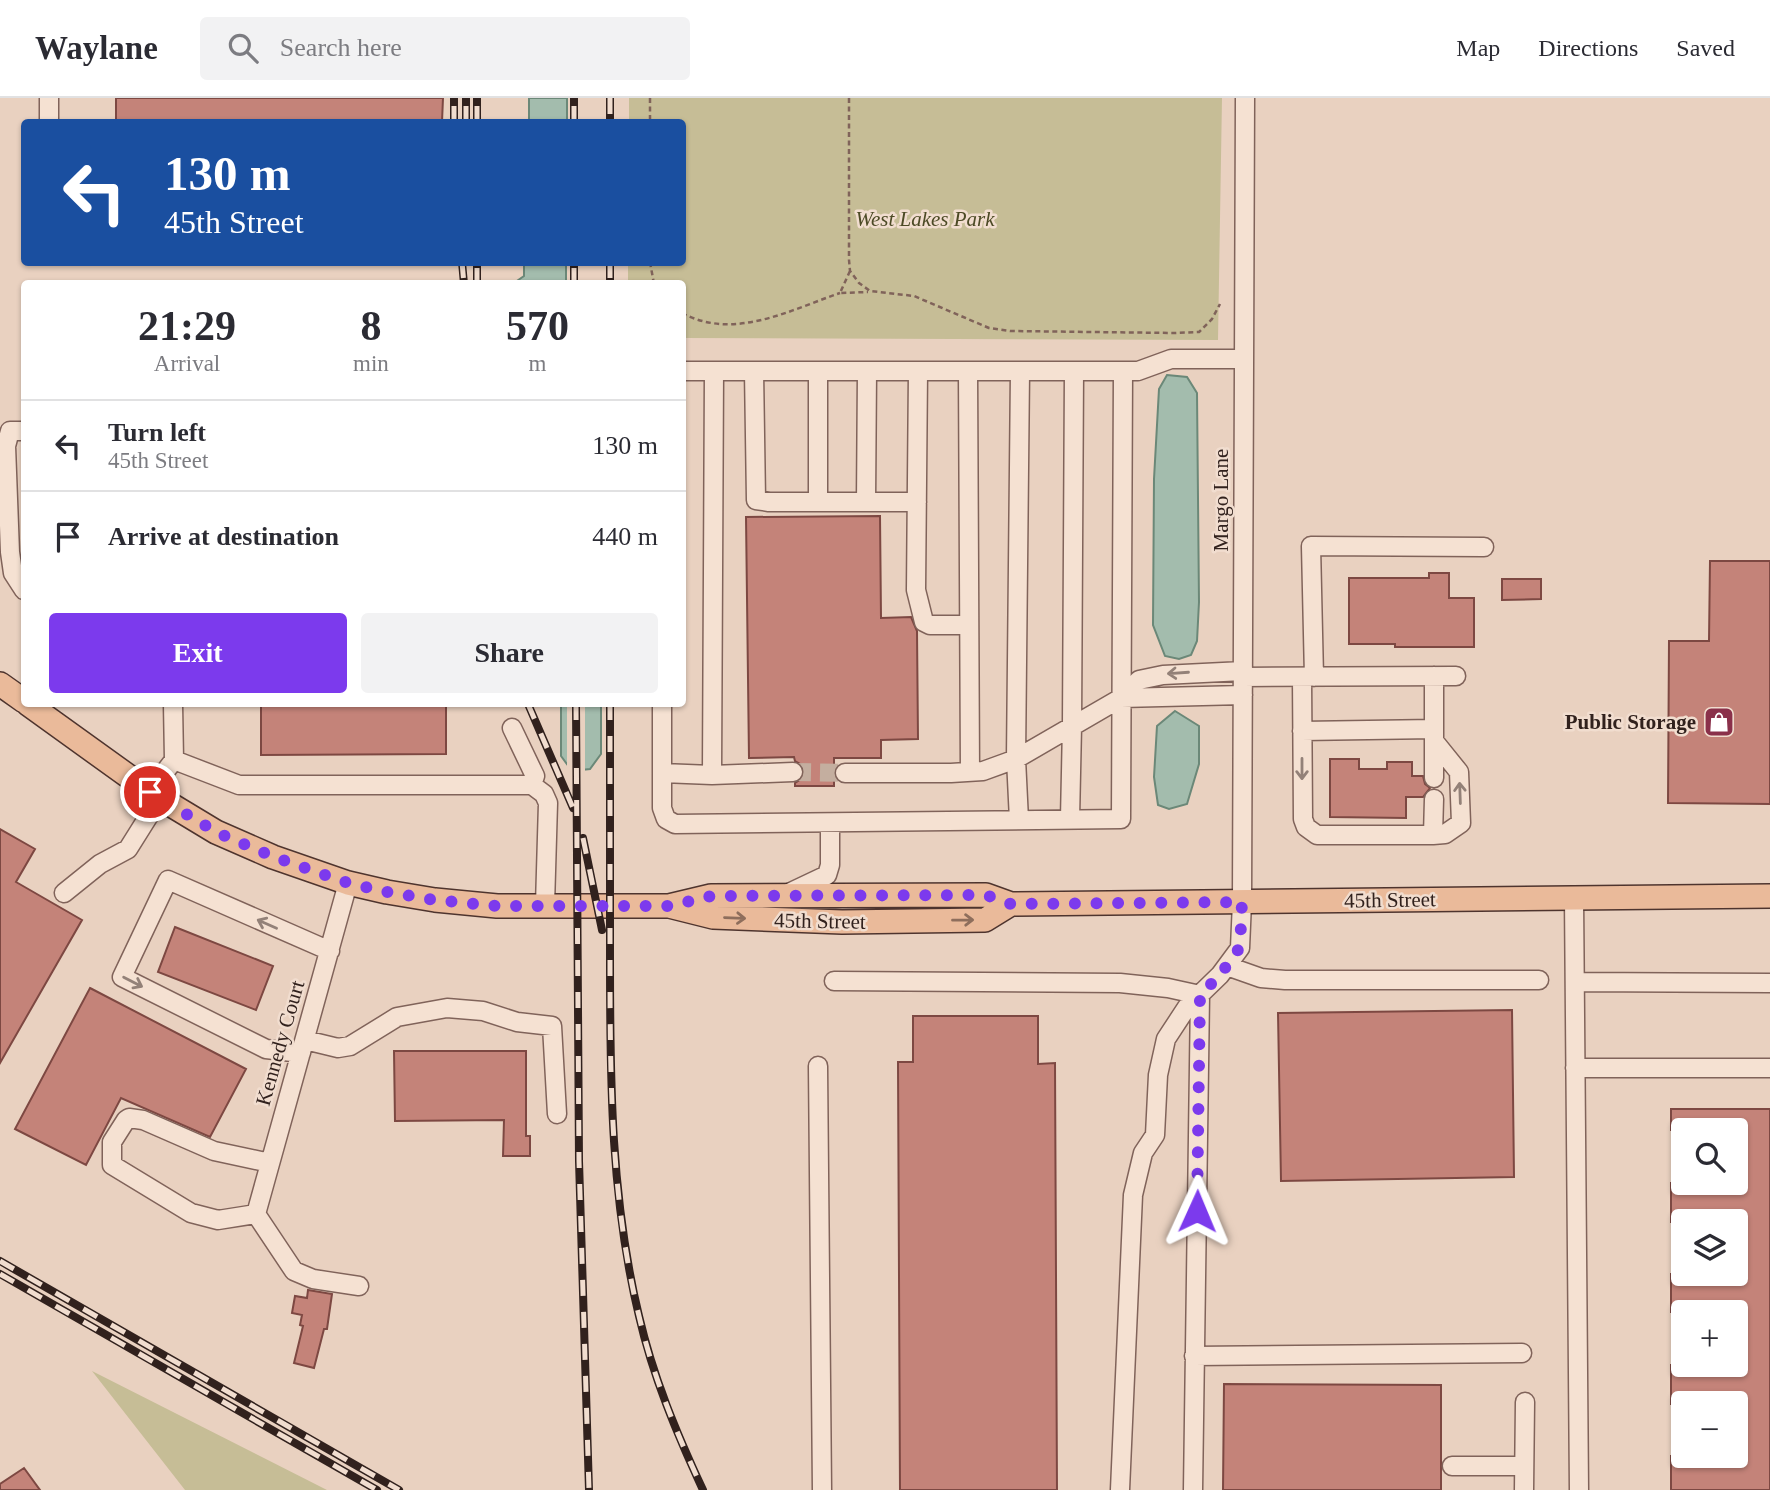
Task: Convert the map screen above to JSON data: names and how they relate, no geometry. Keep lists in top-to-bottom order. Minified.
{"streets":{"main road":["45th Street"],"street":["Margo Lane","Kennedy Court"]},"crossings":[["Margo Lane","45th Street"],["45th Street","Kennedy Court"]],"parks":["West Lakes Park"],"places":{"shop":["Public Storage"]},"page":{"header":"Waylane","search":"Search here","nav":["Map","Directions","Saved"],"turn":["130 m","45th Street"],"eta":["21:29","Arrival","8","min","570","m"],"list":[{"name":"Turn left","note":"45th Street","value":"130 m"},{"name":"Arrive at destination","value":"440 m"}],"buttons":["Exit","Share"],"map_buttons":["+","−"]}}
